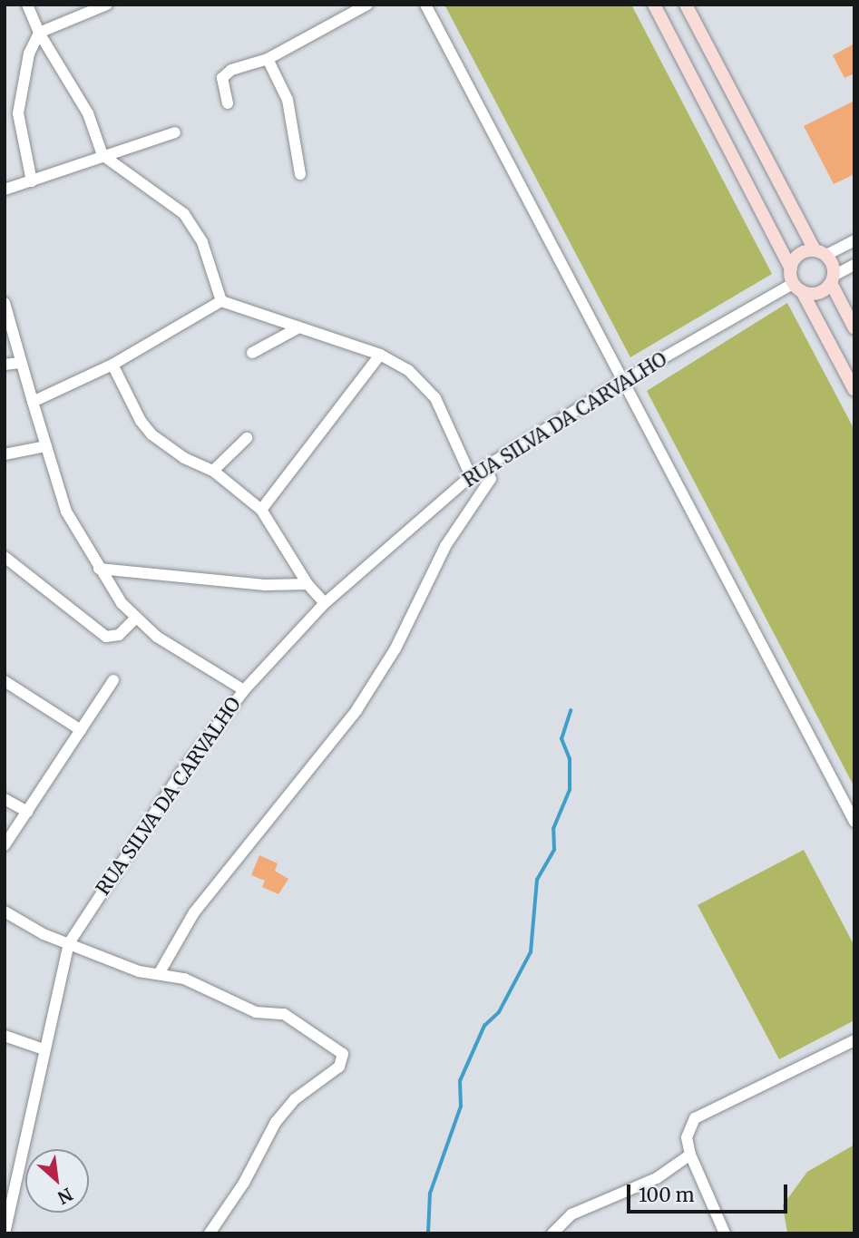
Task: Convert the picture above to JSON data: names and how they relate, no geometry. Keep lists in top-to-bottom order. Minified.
{"streets":{"street":["RUA SILVA DA CARVALHO"]},"scale_bar":"100 m","north":"bottom right"}
